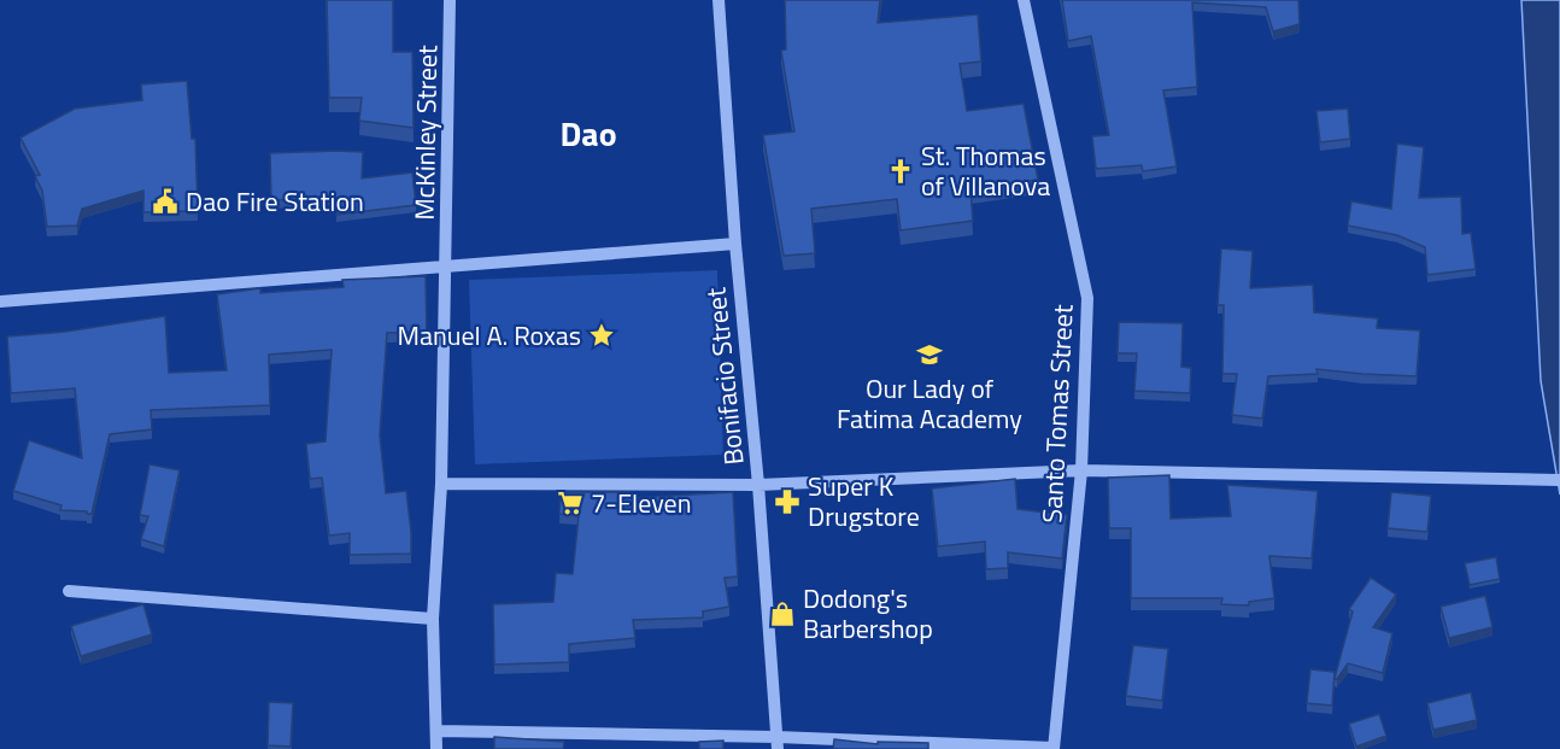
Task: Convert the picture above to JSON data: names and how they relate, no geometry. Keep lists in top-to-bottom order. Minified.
{"streets":{"street":["McKinley Street","Bonifacio Street","Santo Tomas Street"]},"districts":["Dao"],"places":{"church":["St. Thomas of Villanova"],"public building":["Dao Fire Station"],"place":["Manuel A. Roxas"],"school or university":["Our Lady of Fatima Academy"],"pharmacy":["Super K Drugstore"],"supermarket":["7-Eleven"],"shop":["Dodong's Barbershop"]}}
